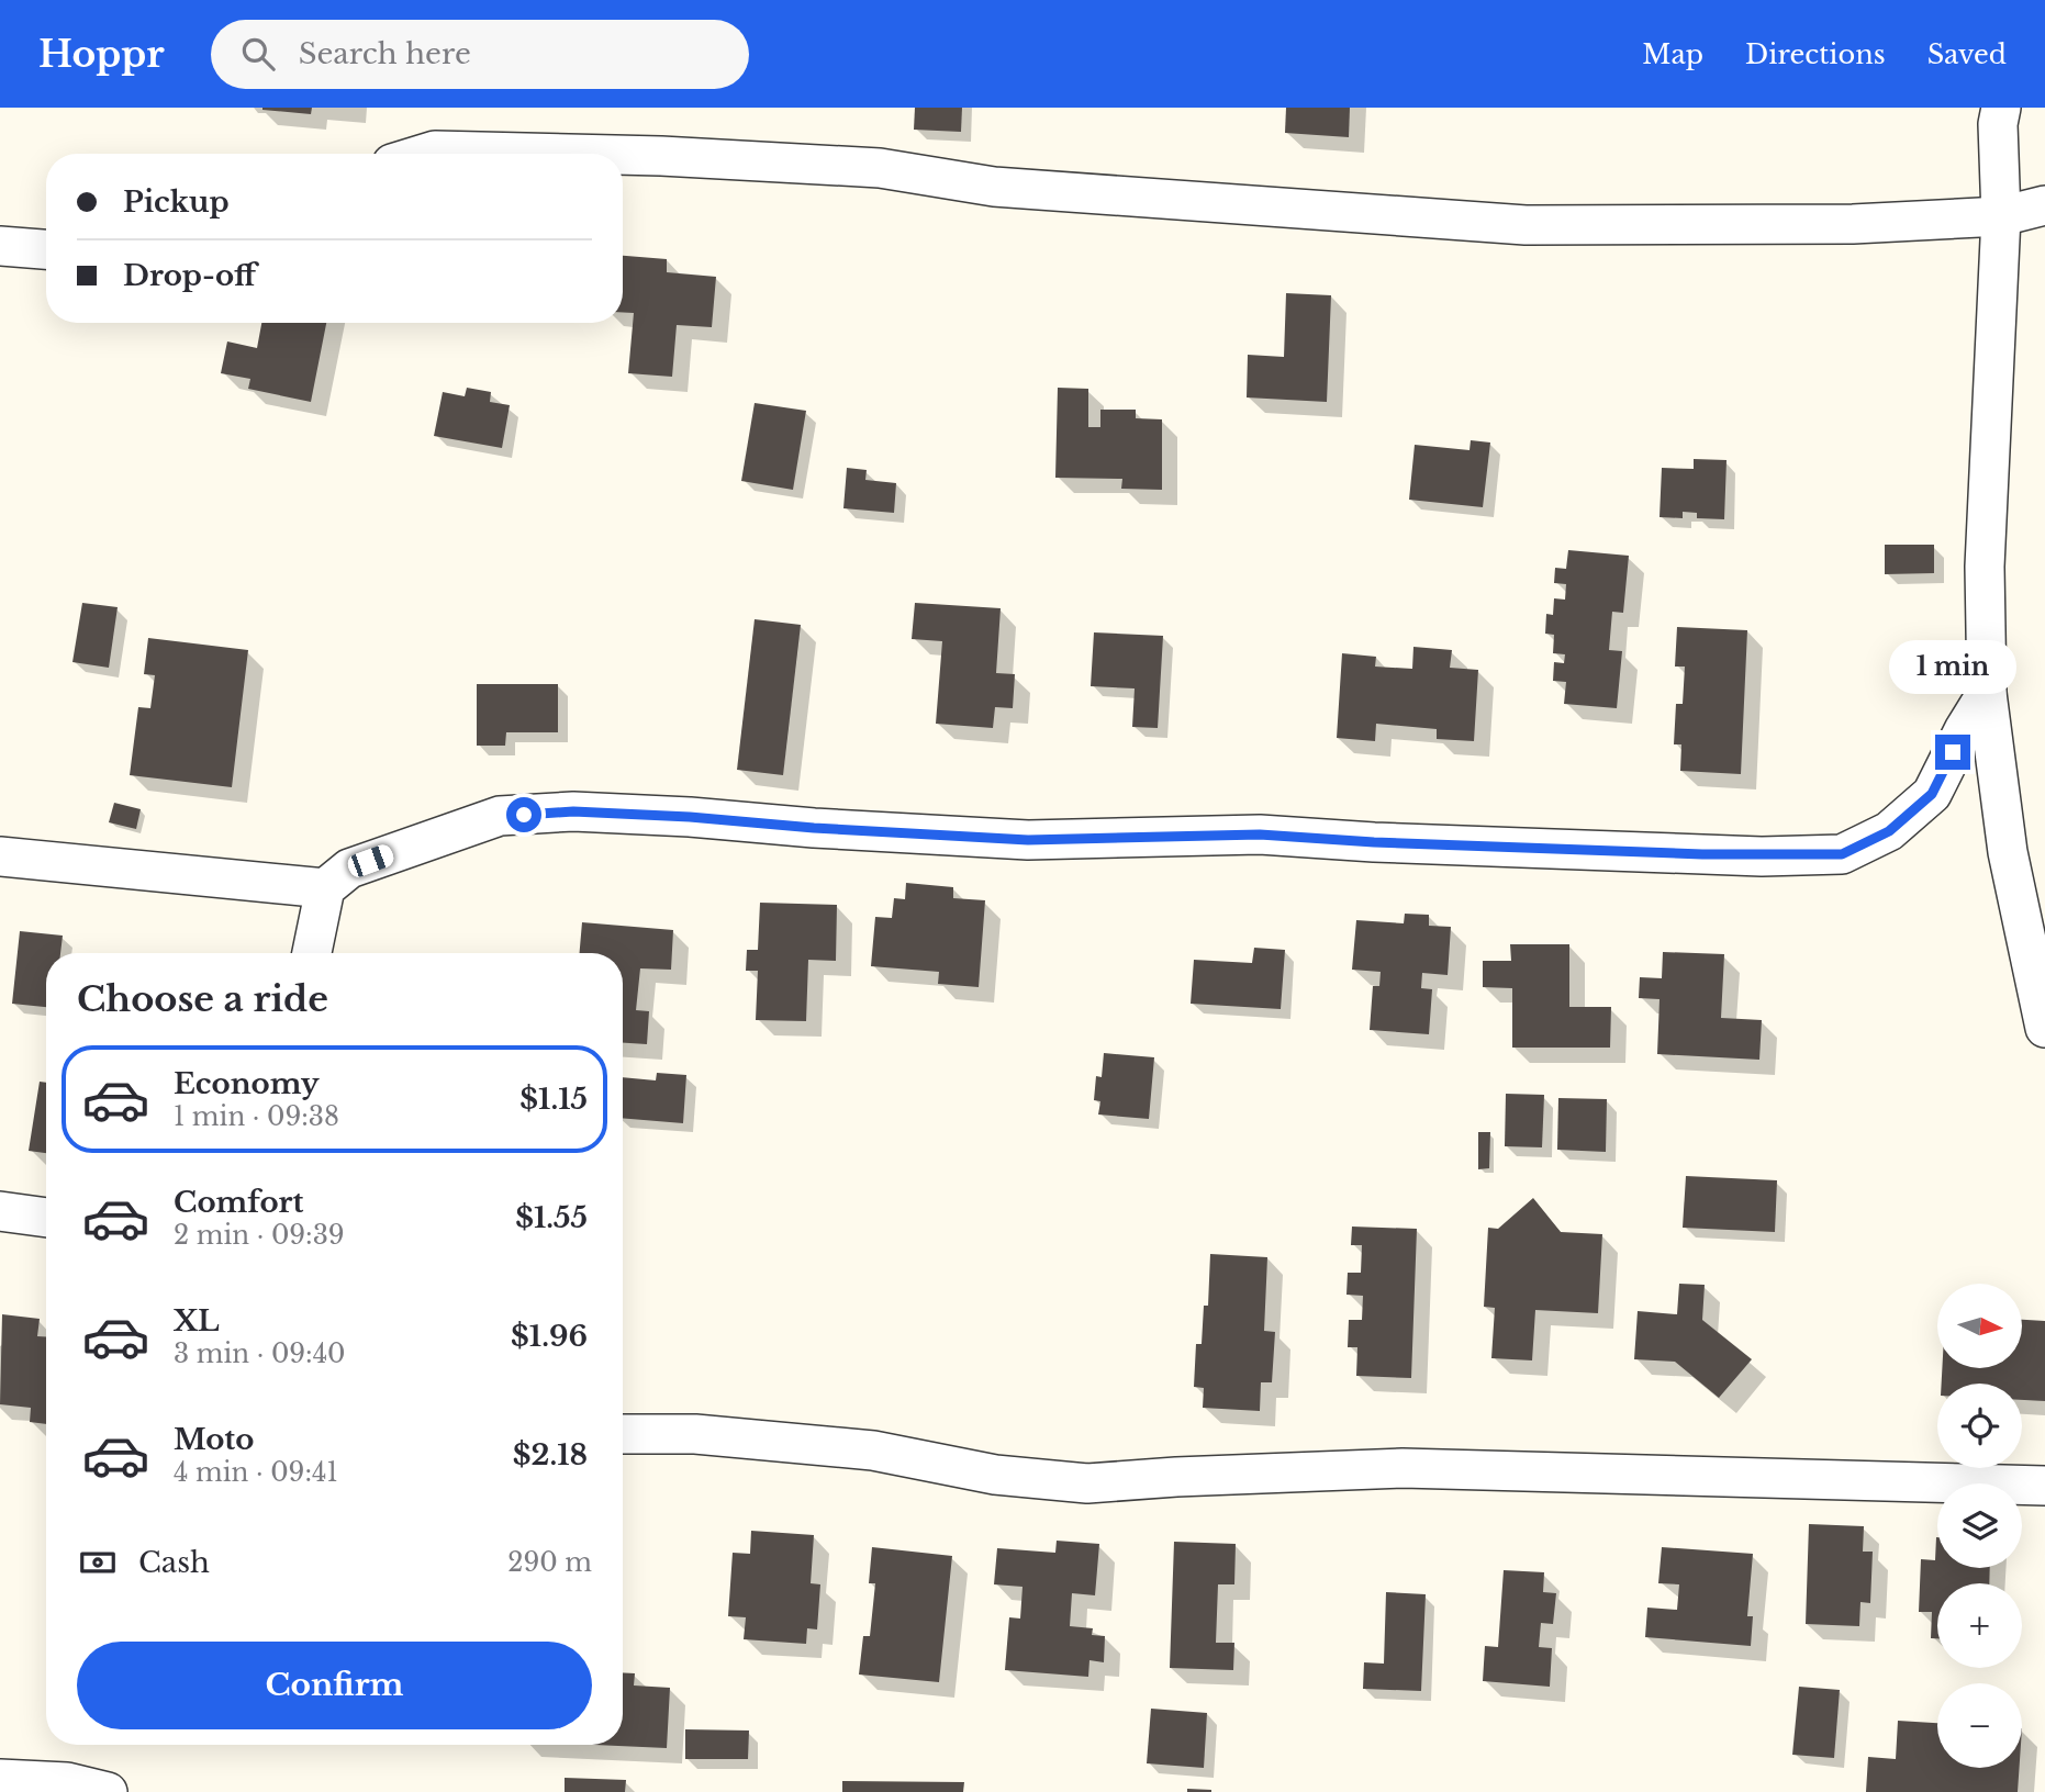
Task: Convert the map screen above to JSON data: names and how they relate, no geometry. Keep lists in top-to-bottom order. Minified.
{"north":"right","page":{"header":"Hoppr","search":"Search here","nav":["Map","Directions","Saved"],"banner":["Pickup","Drop-off"],"bubble":"1 min","heading":"Choose a ride","list":[{"name":"Economy","note":"1 min · 09:38","value":"$1.15"},{"name":"Comfort","note":"2 min · 09:39","value":"$1.55"},{"name":"XL","note":"3 min · 09:40","value":"$1.96"},{"name":"Moto","note":"4 min · 09:41","value":"$2.18"}],"map_buttons":["+","−"],"pay":["Cash","290 m"],"buttons":"Confirm"}}
